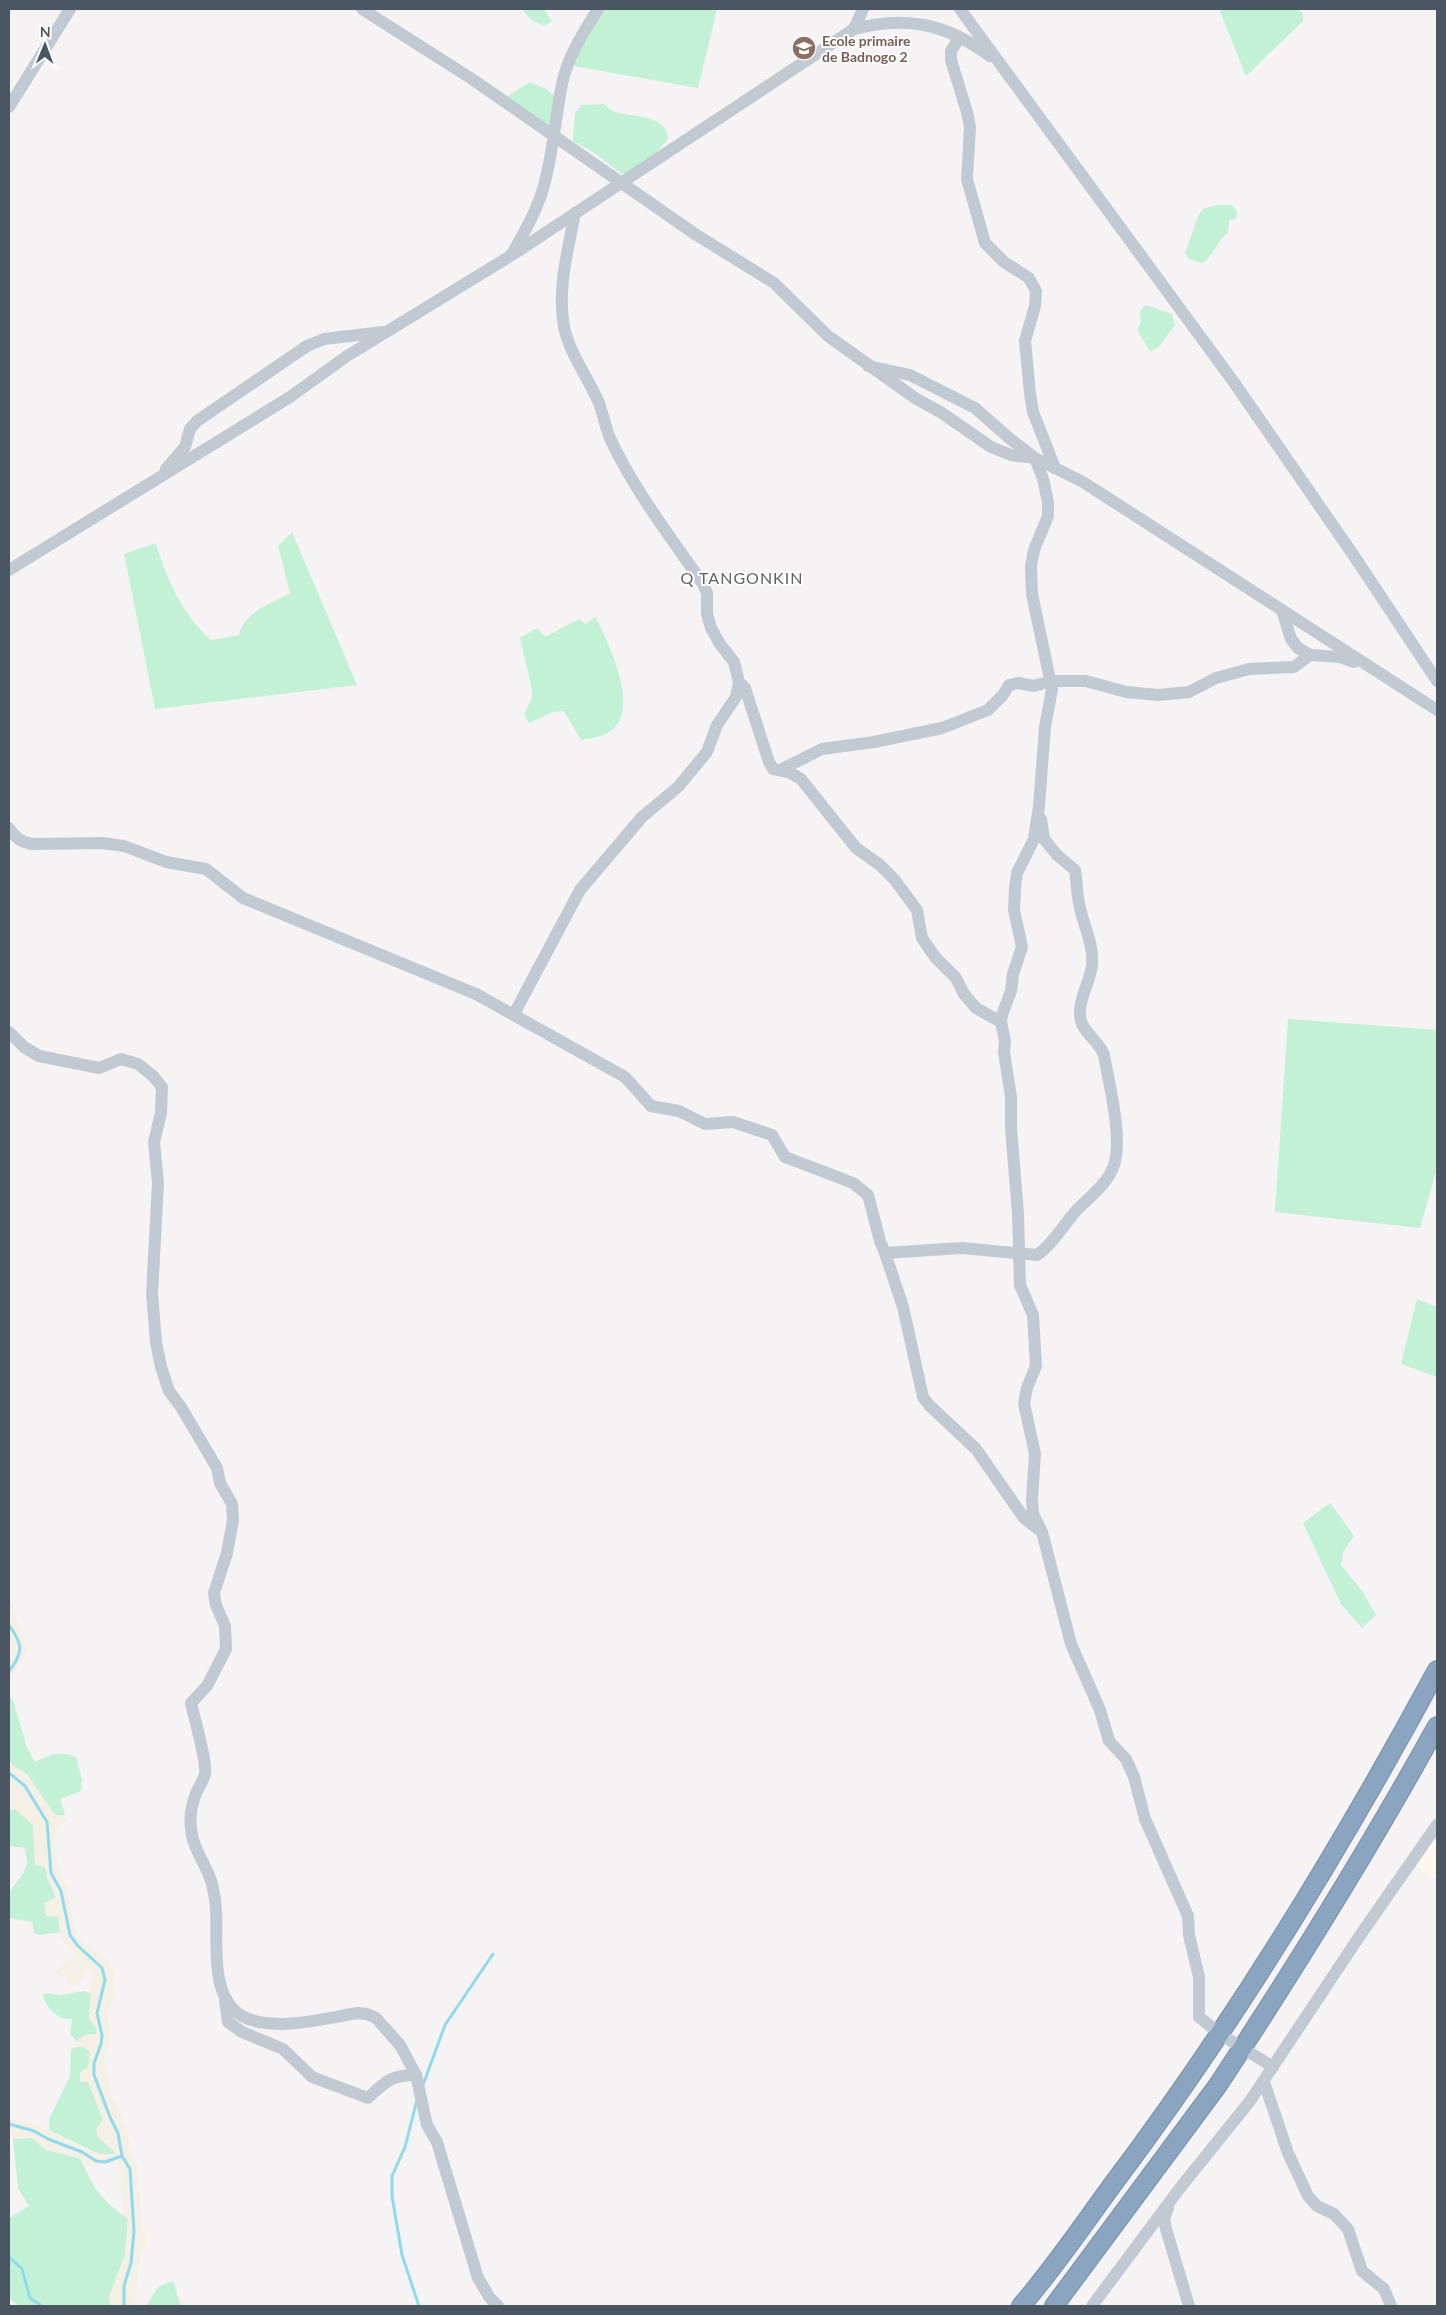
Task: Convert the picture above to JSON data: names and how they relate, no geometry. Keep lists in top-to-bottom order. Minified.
{"districts":["Q TANGONKIN"],"places":{"school or university":["Ecole primaire de Badnogo 2"]},"north":"top"}
